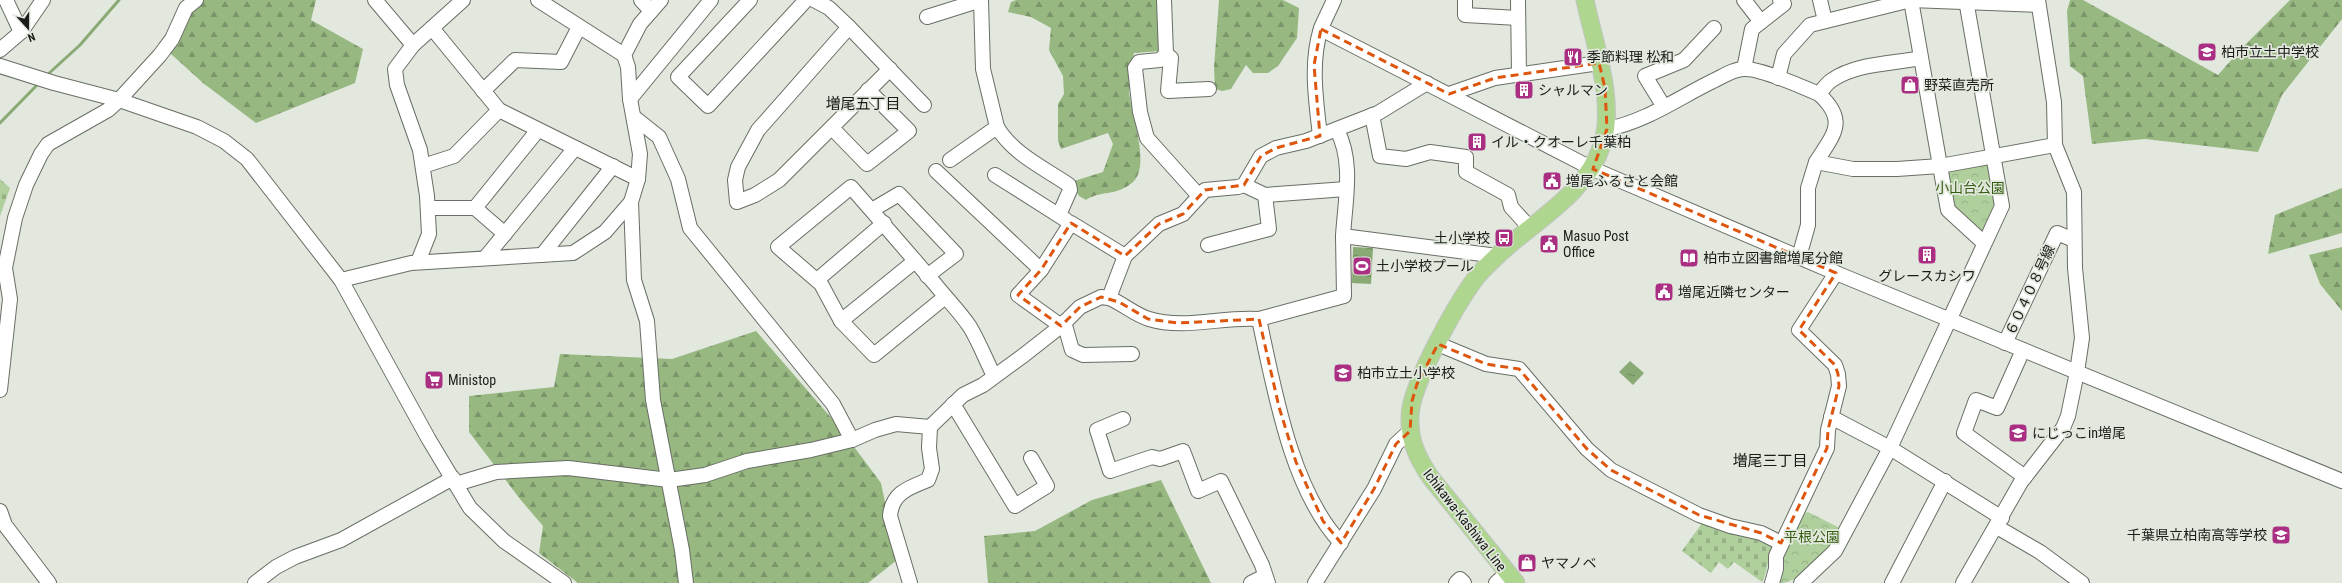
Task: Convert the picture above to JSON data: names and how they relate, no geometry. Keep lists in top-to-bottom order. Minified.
{"streets":{"main road":["Ichikawa-Kashiwa Line"],"street":["６０４０８号線"]},"districts":["増尾五丁目","増尾三丁目"],"parks":["小山台公園","平根公園"],"places":{"school or university":["柏市立土中学校","柏市立土小学校","にじっこin増尾","千葉県立柏南高等学校"],"restaurant":["季節料理 松和"],"shop":["野菜直売所","ヤマノベ"],"building":["シャルマン","イル・クオーレ千葉柏","グレースカシワ"],"public building":["増尾ふるさと会館","Masuo Post Office","増尾近隣センター"],"bus stop":["土小学校"],"library":["柏市立図書館増尾分館"],"sports":["土小学校プール"],"supermarket":["Ministop"]},"north":"bottom"}
